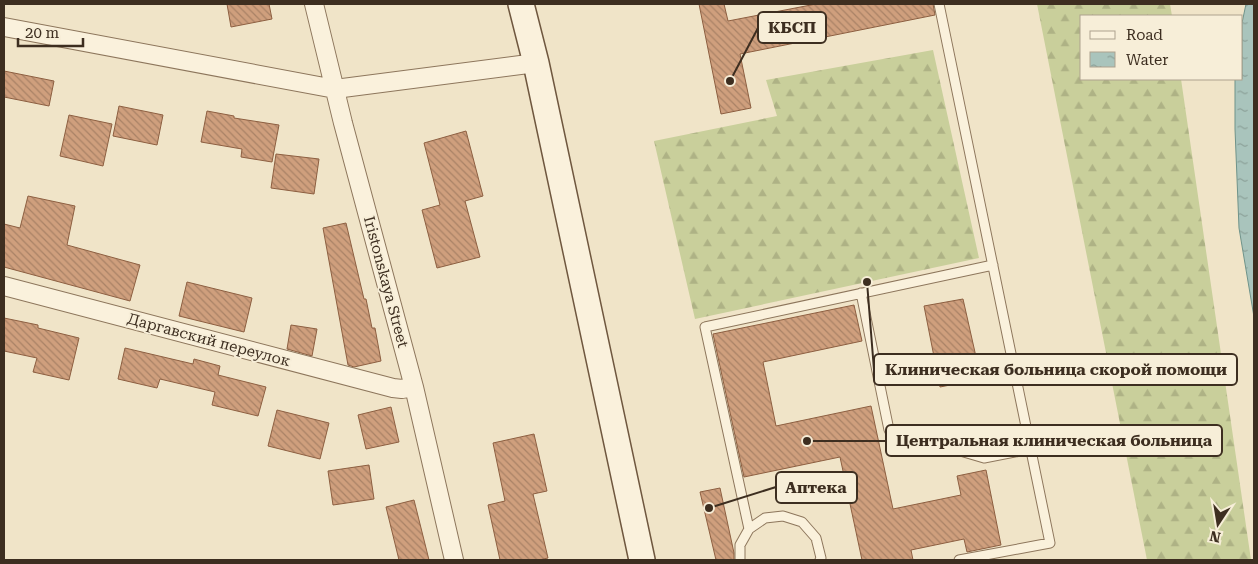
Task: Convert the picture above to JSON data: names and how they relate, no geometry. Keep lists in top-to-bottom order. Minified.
{"streets":{"street":["Iristonskaya Street","Даргавский переулок"]},"crossings":[["Iristonskaya Street","Даргавский переулок"]],"places":["КБСП","Клиническая больница скорой помощи","Центральная клиническая больница","Аптека"],"legend":["Road","Water"],"scale_bar":"20 m","north":"bottom"}
